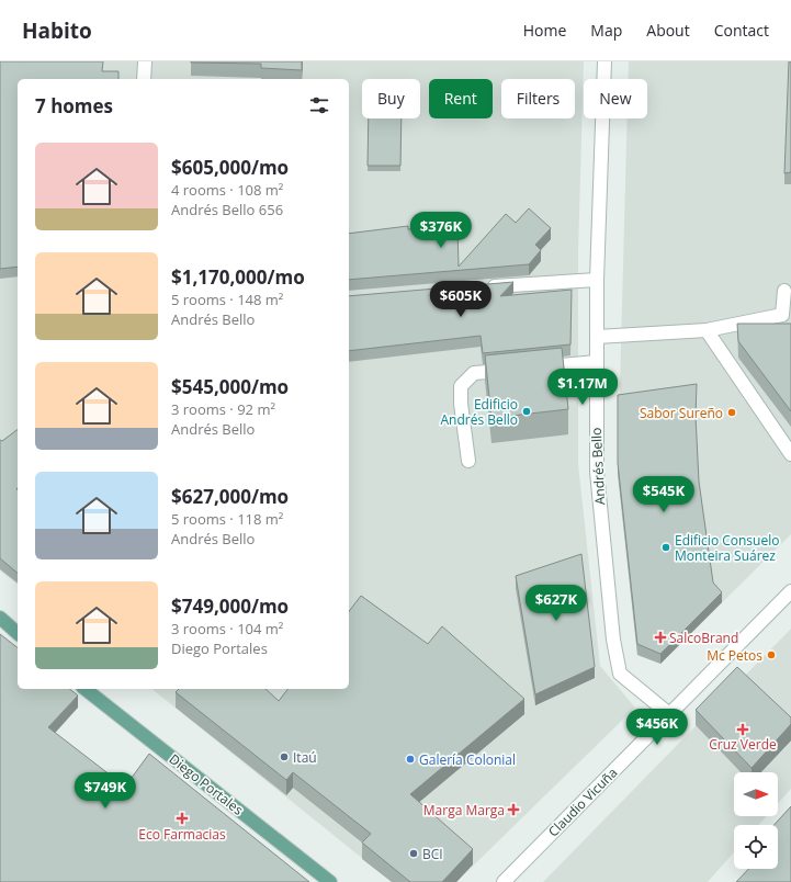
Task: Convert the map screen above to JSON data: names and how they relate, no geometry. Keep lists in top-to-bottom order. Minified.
{"streets":{"main road":["Diego Portales"],"street":["Andrés Bello","Claudio Vicuña"]},"crossings":[["Andrés Bello","Claudio Vicuña"]],"places":{"other":["Edificio Andrés Bello","Sabor Sureño","Edificio Consuelo Monteira Suárez","Mc Petos","Itaú","Galería Colonial","BCI"],"health":["SalcoBrand","Cruz Verde","Marga Marga","Eco Farmacias"]},"north":"right","page":{"header":"Habito","nav":["Home","Map","About","Contact"],"chip":["Buy","Rent","Filters","New"],"heading":"7 homes","list":[{"name":"$605,000/mo","note":"4 rooms · 108 m² · Andrés Bello 656"},{"name":"$1,170,000/mo","note":"5 rooms · 148 m² · Andrés Bello"},{"name":"$545,000/mo","note":"3 rooms · 92 m² · Andrés Bello"},{"name":"$627,000/mo","note":"5 rooms · 118 m² · Andrés Bello"},{"name":"$749,000/mo","note":"3 rooms · 104 m² · Diego Portales"}],"price":["$376K","$605K","$1.17M","$545K","$627K","$456K","$749K"]}}
